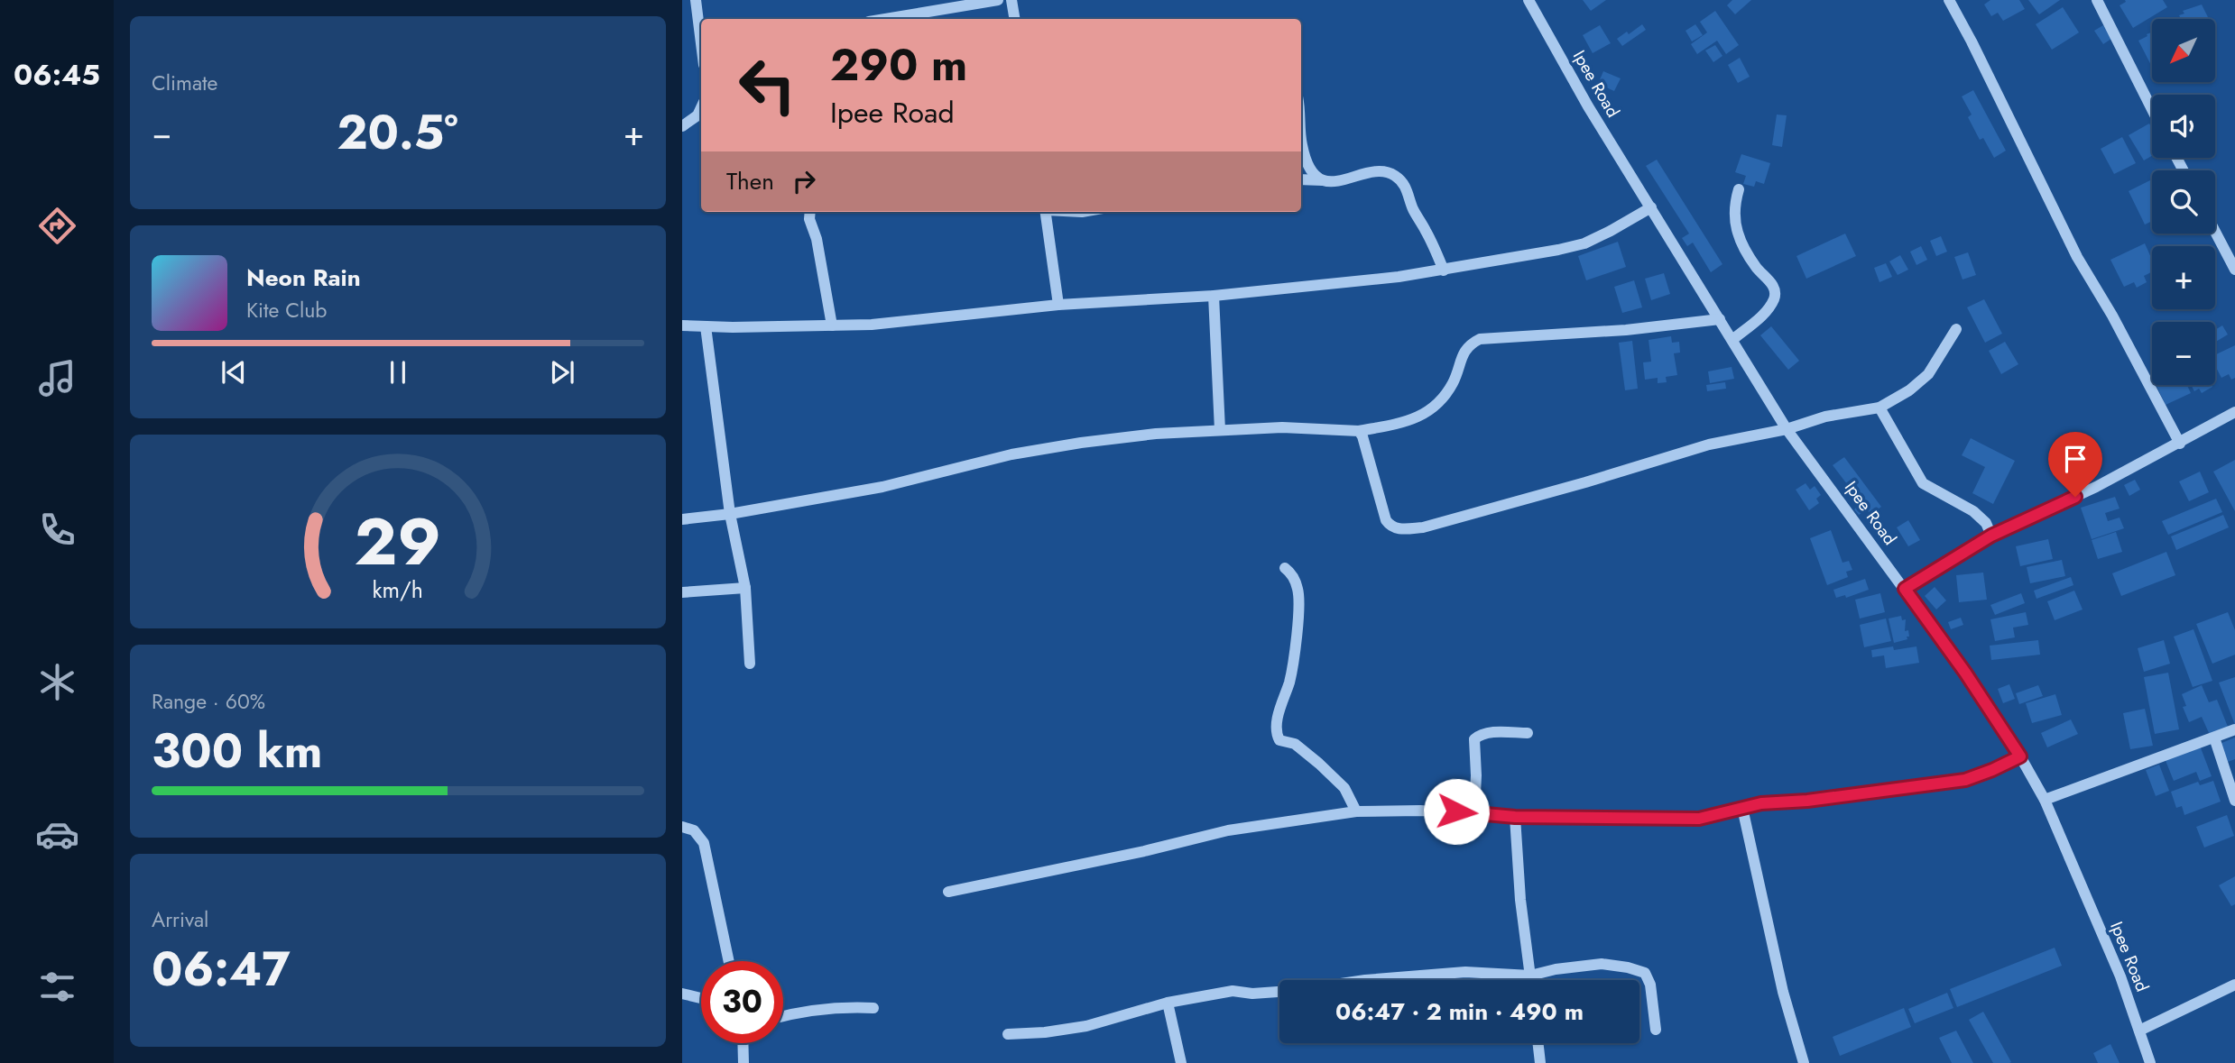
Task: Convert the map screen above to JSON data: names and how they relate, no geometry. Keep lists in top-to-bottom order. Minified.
{"streets":{"street":["Ipee Road"]},"north":"bottom left","page":{"tabs":"06:45","tile":["Climate",["Range · 60%","300 km"],["Arrival","06:47"]],"map_buttons":["+","−"],"turn":["290 m","Ipee Road"],"heat":["−","20.5°","+"],"then":"Then","song":["Neon Rain","Kite Club"],"limit":"30","trip":"06:47 · 2 min · 490 m","gauge":["29","km/h"]}}
